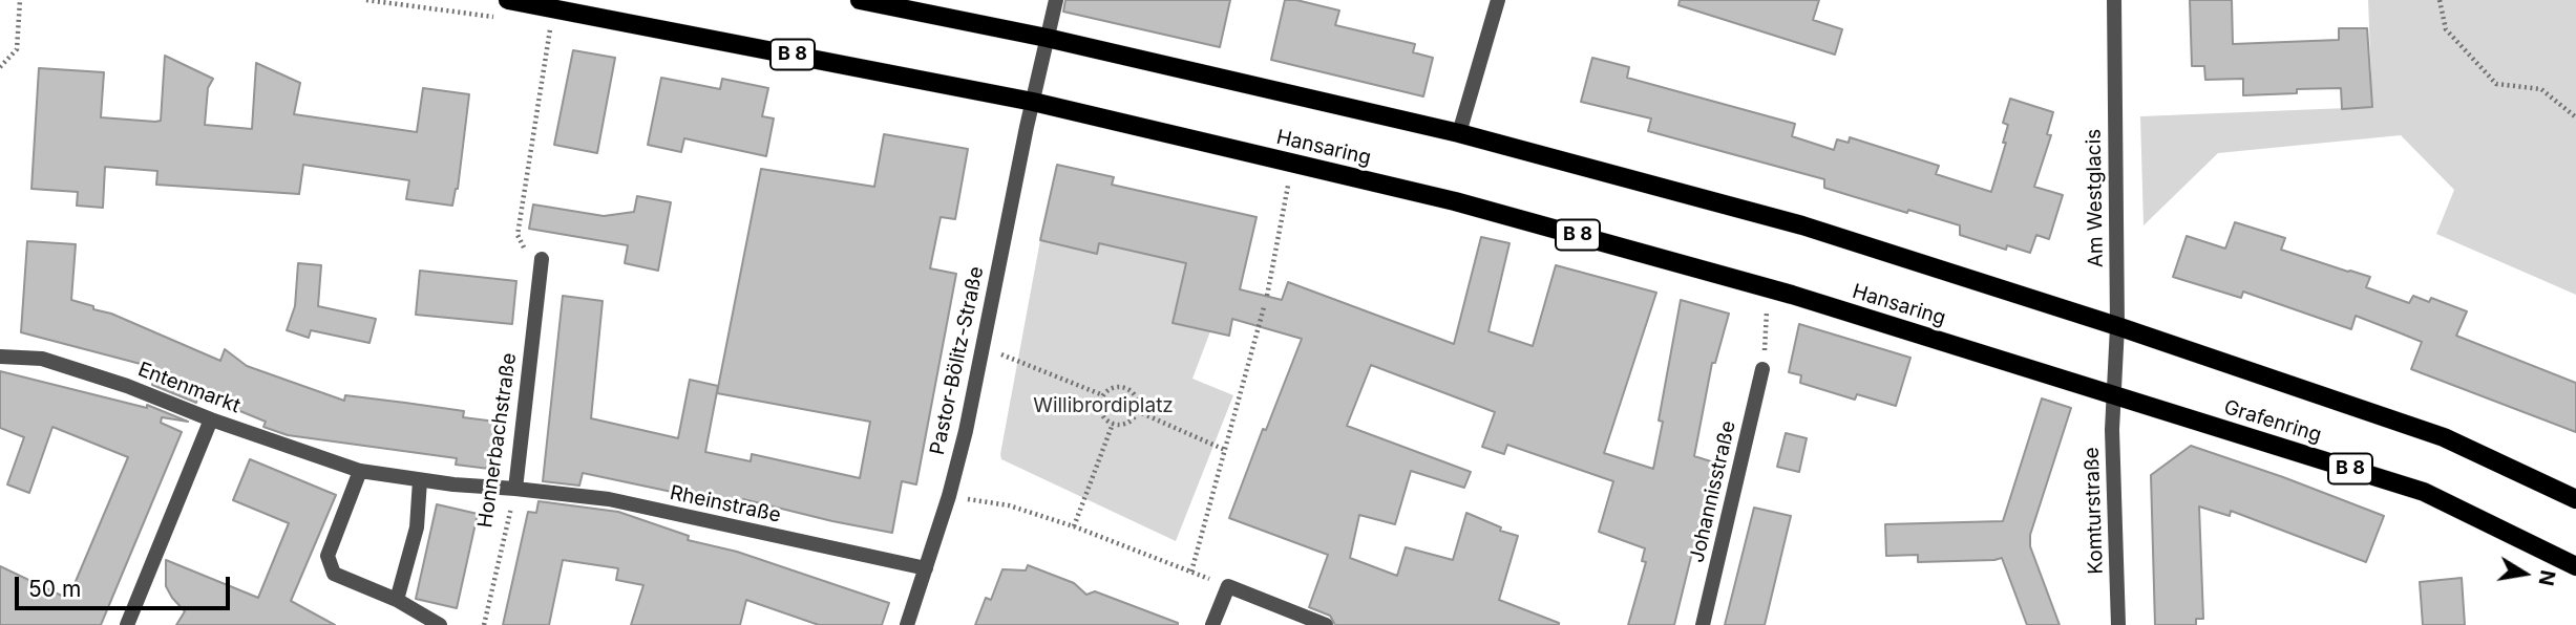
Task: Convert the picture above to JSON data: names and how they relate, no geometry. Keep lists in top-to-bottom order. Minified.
{"streets":{"main road":["B 8","Hansaring","Grafenring"],"street":["Am Westglacis","Pastor-Bölitz-Straße","Entenmarkt","Honnerbachstraße","Johannisstraße","Rheinstraße","Komturstraße"]},"crossings":[["Hansaring","Am Westglacis"],["Hansaring","Pastor-Bölitz-Straße"],["Hansaring","Grafenring"],["Hansaring","Komturstraße"],["Am Westglacis","Grafenring"],["Am Westglacis","Komturstraße"],["Pastor-Bölitz-Straße","Rheinstraße"],["Entenmarkt","Honnerbachstraße"],["Entenmarkt","Rheinstraße"],["Grafenring","Komturstraße"],["Honnerbachstraße","Rheinstraße"]],"parks":["Willibrordiplatz"],"scale_bar":"50 m","north":"right"}
